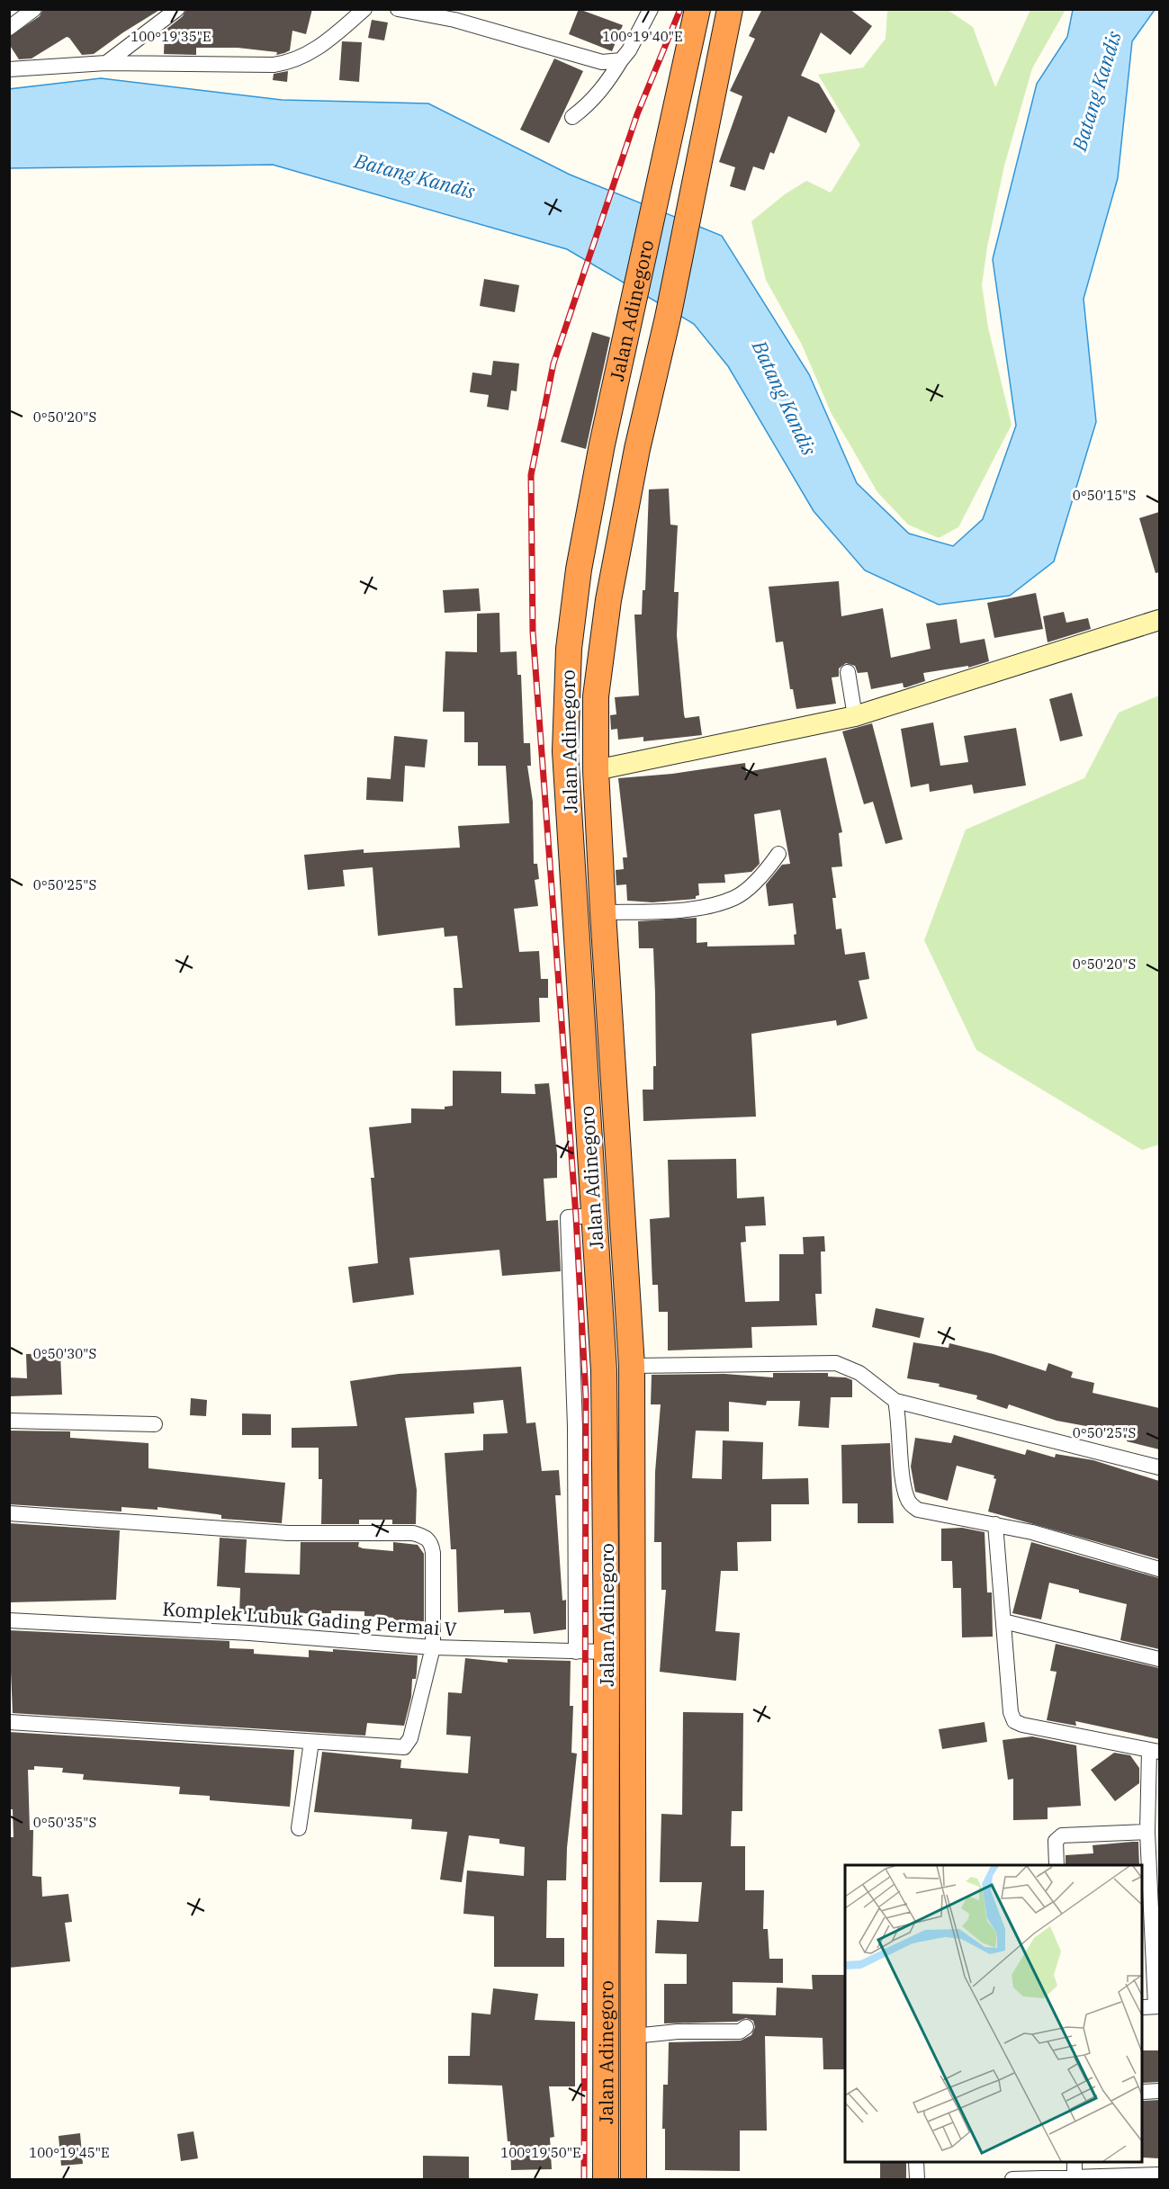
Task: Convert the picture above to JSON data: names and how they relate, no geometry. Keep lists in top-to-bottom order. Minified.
{"streets":{"highway":["Jalan Adinegoro"],"street":["Komplek Lubuk Gading Permai V"]},"crossings":[["Jalan Adinegoro","Komplek Lubuk Gading Permai V"]],"water":["Batang Kandis"],"coordinates":["100°19'35\"E","100°19'40\"E","0°50'20\"S","0°50'15\"S","0°50'25\"S","0°50'30\"S","0°50'35\"S","100°19'45\"E","100°19'50\"E"]}
